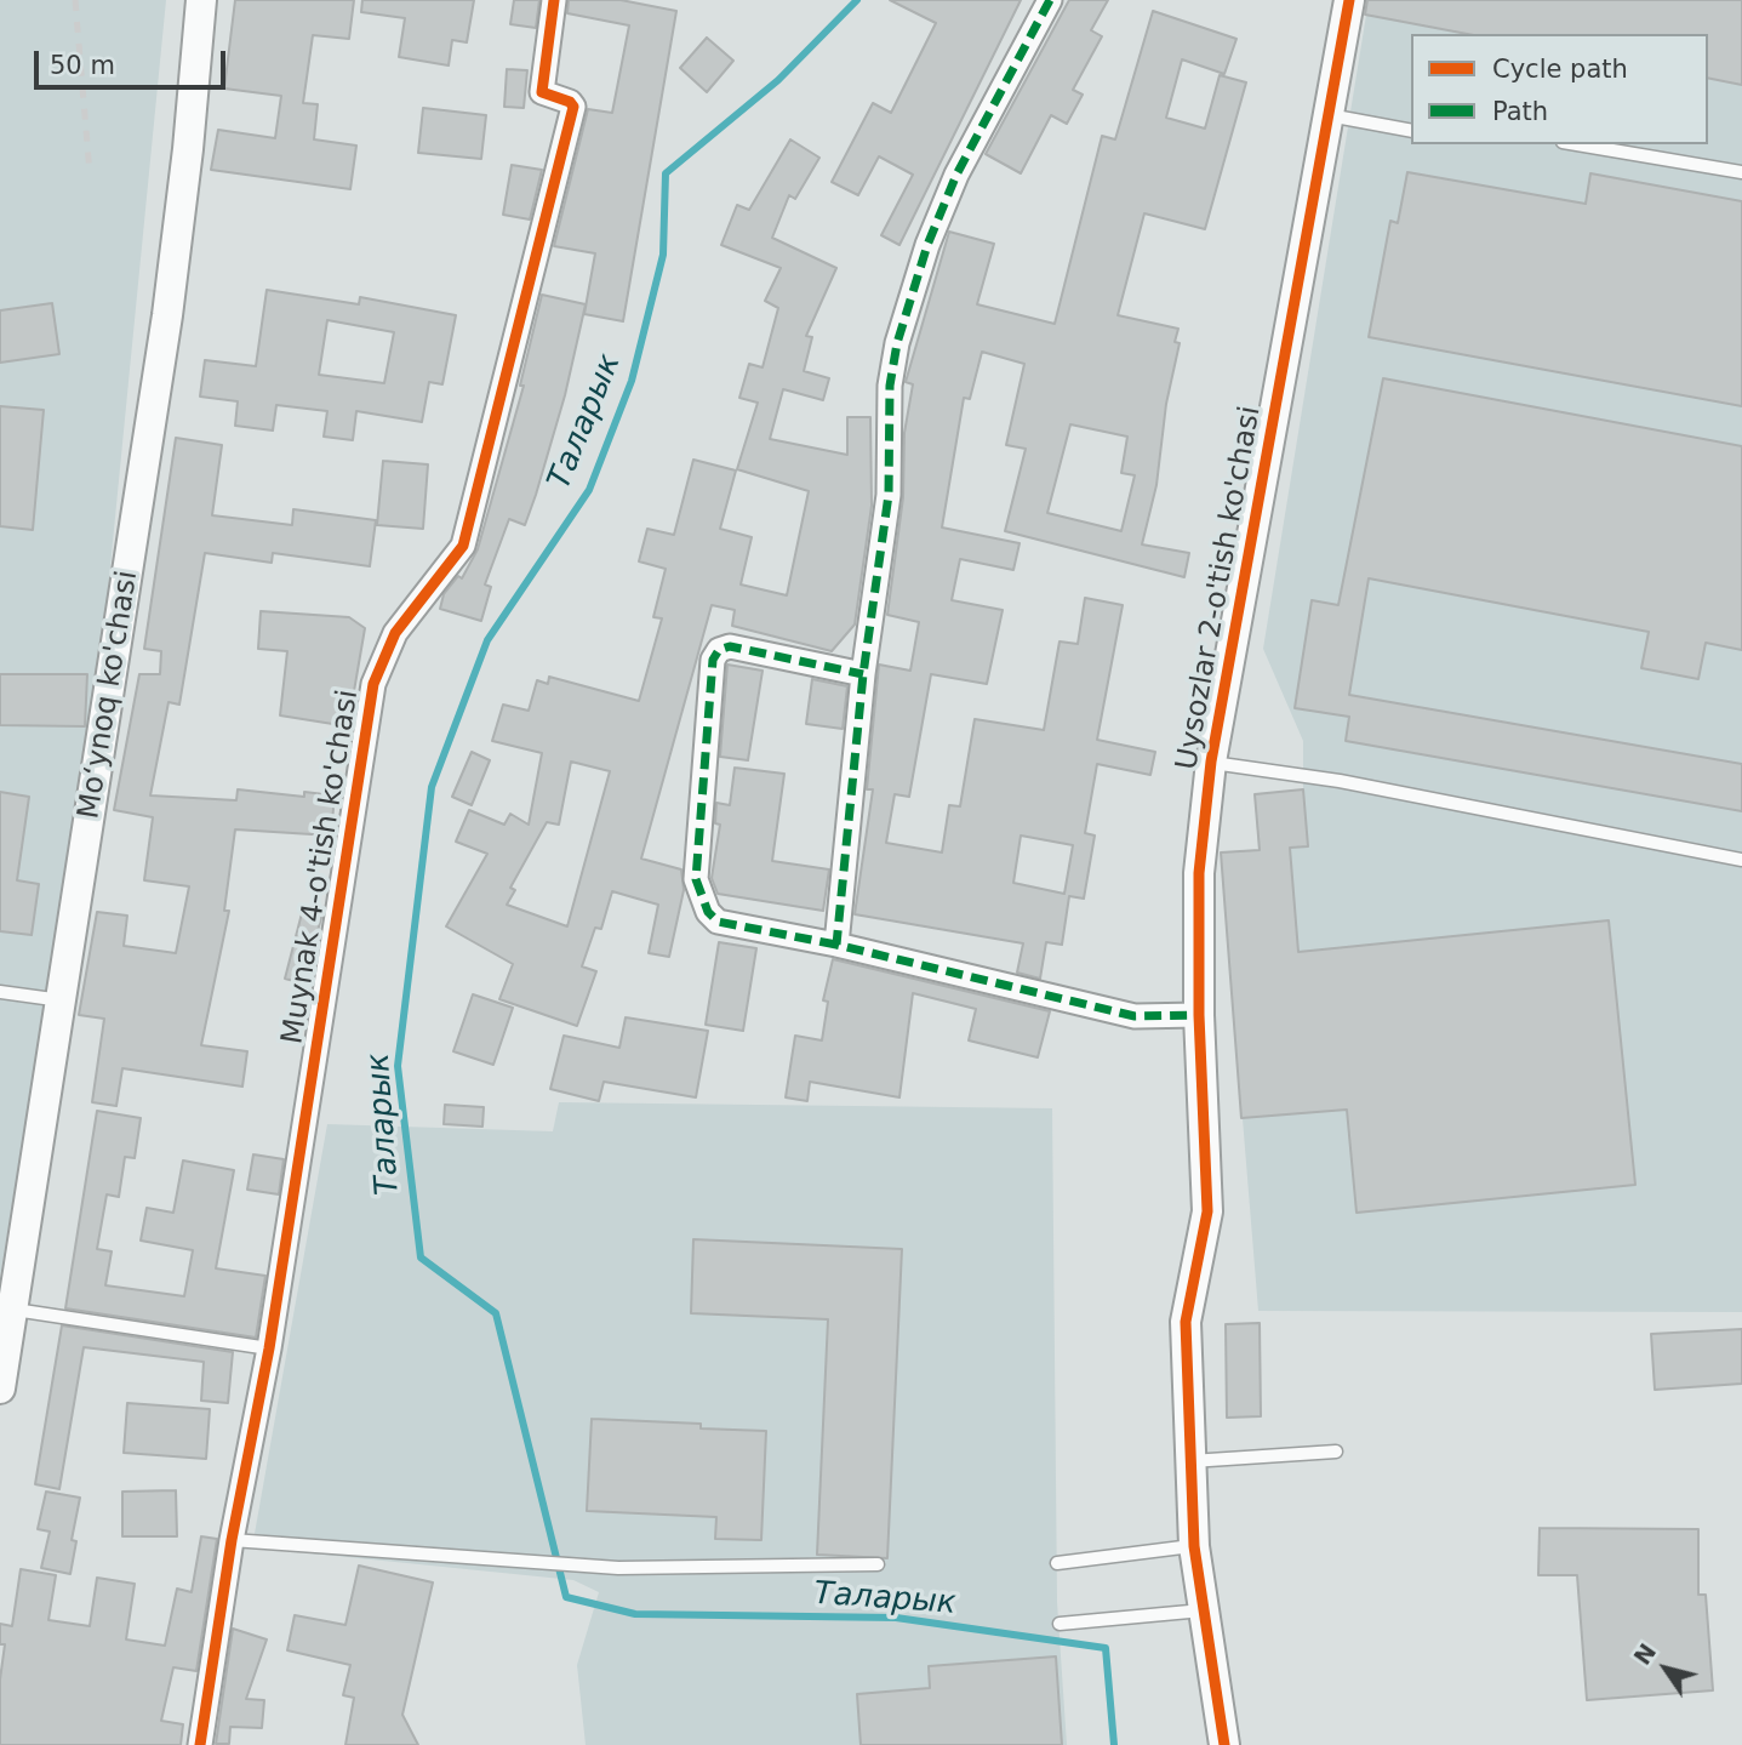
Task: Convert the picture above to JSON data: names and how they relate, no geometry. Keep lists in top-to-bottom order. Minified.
{"streets":{"street":["Uysozlar 2-o'tish ko'chasi","Moʻynoq ko'chasi","Muynak 4-o'tish ko'chasi"]},"water":["Таларык"],"legend":["Cycle path","Path"],"scale_bar":"50 m","north":"top left"}
